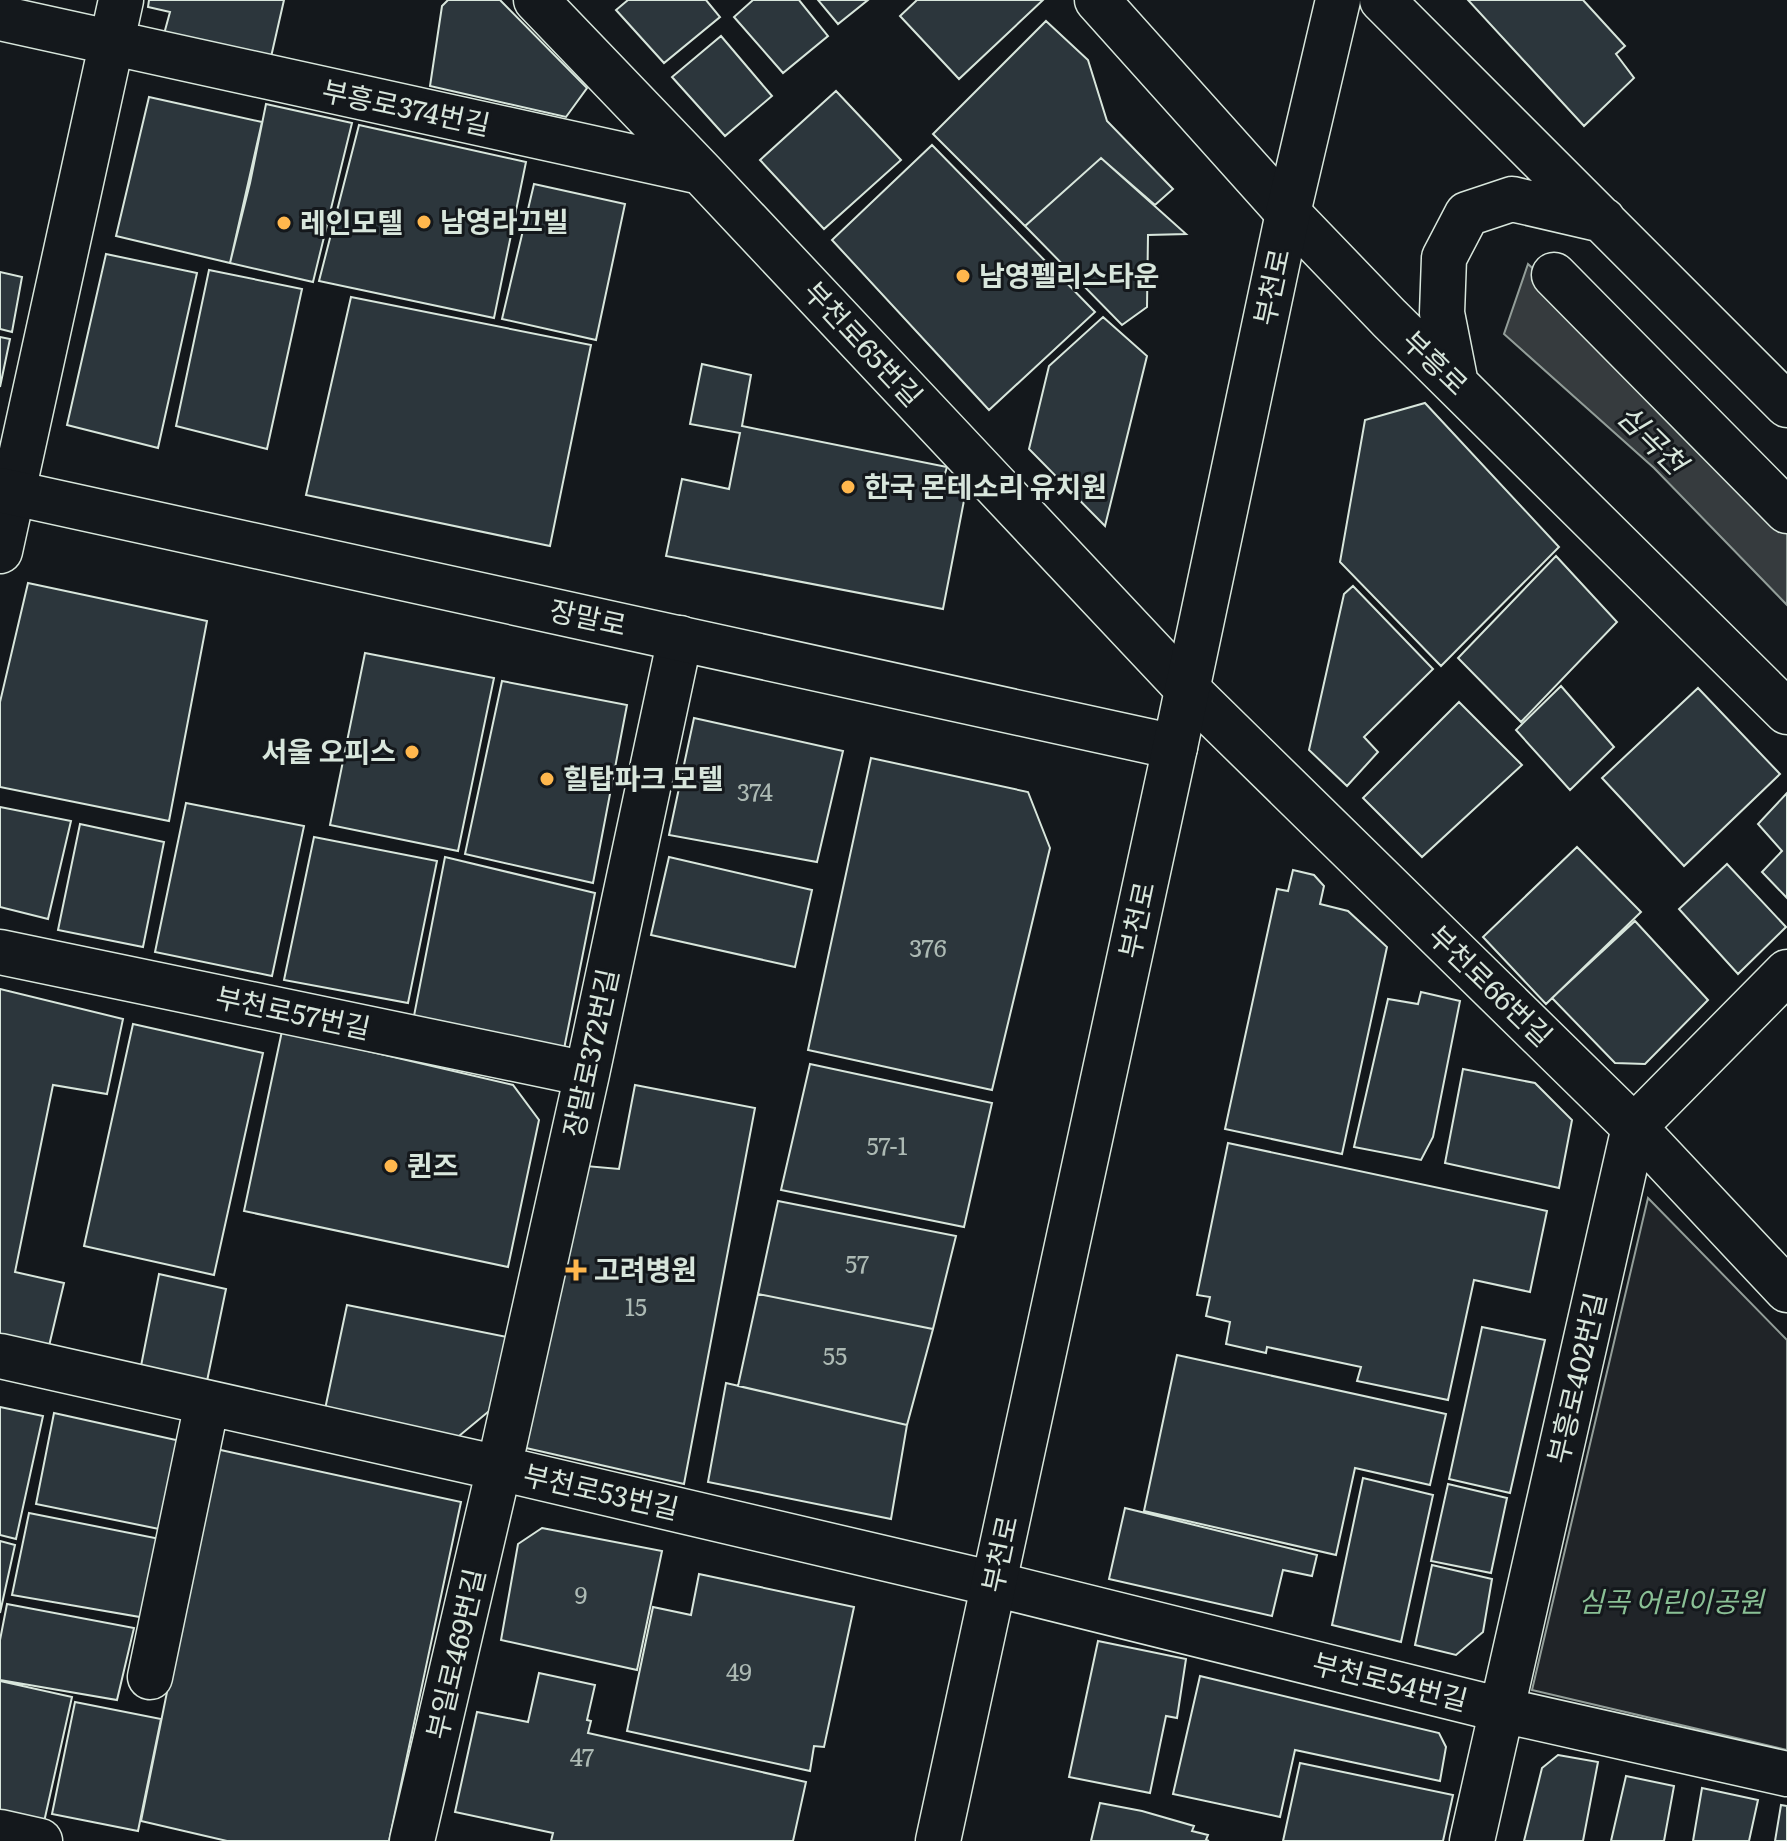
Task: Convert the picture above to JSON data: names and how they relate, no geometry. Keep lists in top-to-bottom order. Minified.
{"streets":{"street":["부흥로374번길","부천로","부천로65번길","부흥로","장말로","부천로66번길","부천로57번길","장말로372번길","부흥로402번길","부천로53번길","부일로469번길","부천로54번길"]},"crossings":[["부흥로374번길","부천로65번길"],["부천로","부천로65번길"],["부천로","부흥로"],["부천로","장말로"],["부천로","부천로66번길"],["부천로","부천로53번길"],["부천로","부천로54번길"],["부천로65번길","부천로66번길"],["장말로","장말로372번길"],["부천로66번길","부흥로402번길"],["부천로57번길","장말로372번길"],["장말로372번길","부천로53번길"],["장말로372번길","부일로469번길"],["부흥로402번길","부천로54번길"],["부천로53번길","부일로469번길"],["부천로53번길","부천로54번길"]],"water":["심곡천"],"parks":["심곡 어린이공원"],"places":{"other":["남영라끄빌","레인모텔","남영펠리스타운","한국 몬테소리 유치원","서울 오피스","힐탑파크 모텔","퀸즈"],"health":["고려병원"]},"house_numbers":["374","376","57-1","57","15","55","9","49","47"]}
